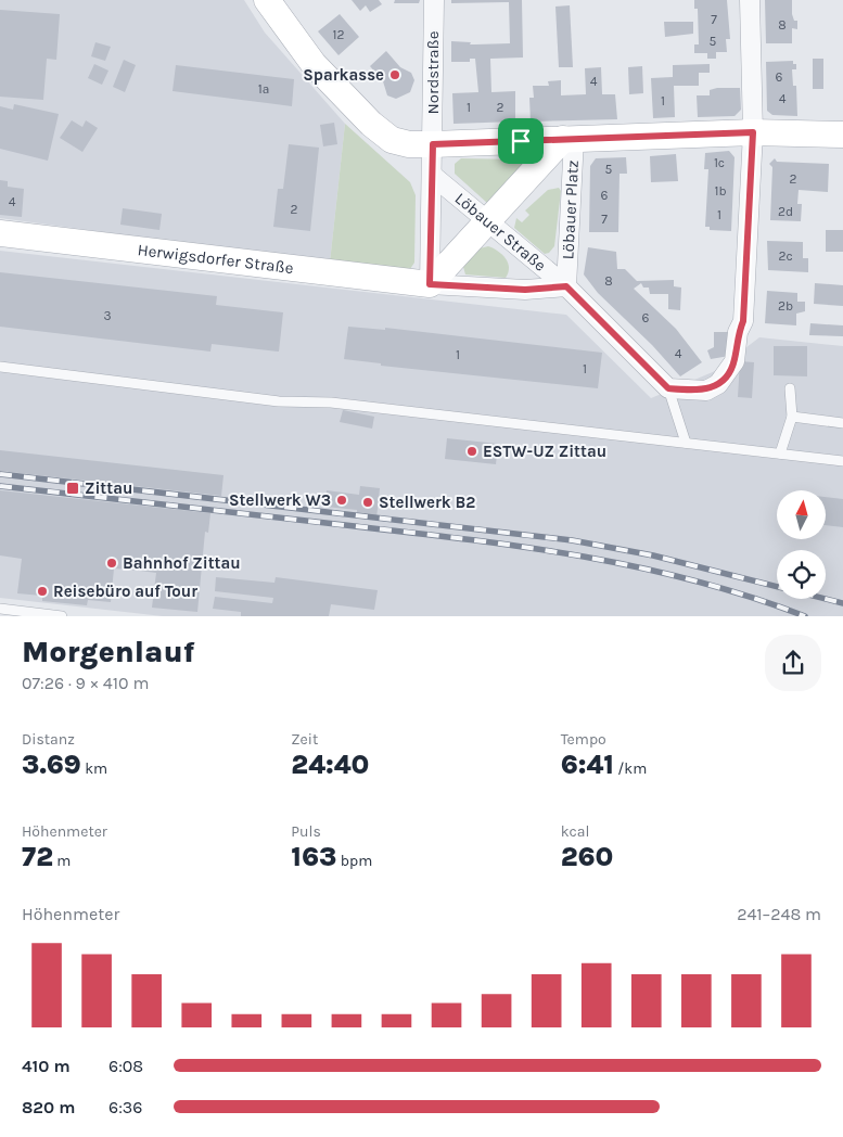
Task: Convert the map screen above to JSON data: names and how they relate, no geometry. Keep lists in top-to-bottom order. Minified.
{"streets":{"main road":["Löbauer Platz","Herwigsdorfer Straße"],"street":["Nordstraße","Löbauer Straße"]},"crossings":[["Nordstraße","Löbauer Platz"],["Löbauer Platz","Löbauer Straße"],["Löbauer Platz","Herwigsdorfer Straße"]],"places":{"other":["Sparkasse","ESTW-UZ Zittau","Stellwerk W3","Stellwerk B2","Bahnhof Zittau","Reisebüro auf Tour"],"transit":["Zittau"]},"house_numbers":["7","8","12","5","6","4","1a","4","1","1","2","1c","5","2","1b","6","4","2","2d","1","7","2c","8","2b","3","6","4","1","1"],"north":"top","page":{"heading":["Morgenlauf","07:26 · 9 × 410 m"],"stats":[["Distanz","3.69 km"],["Zeit","24:40"],["Tempo","6:41 /km"],["Höhenmeter","72 m"],["Puls","163 bpm"],["kcal","260"]],"chart":["Höhenmeter","241–248 m"],"list":[{"name":"410 m","note":"6:08"},{"name":"820 m","note":"6:36"}]}}
